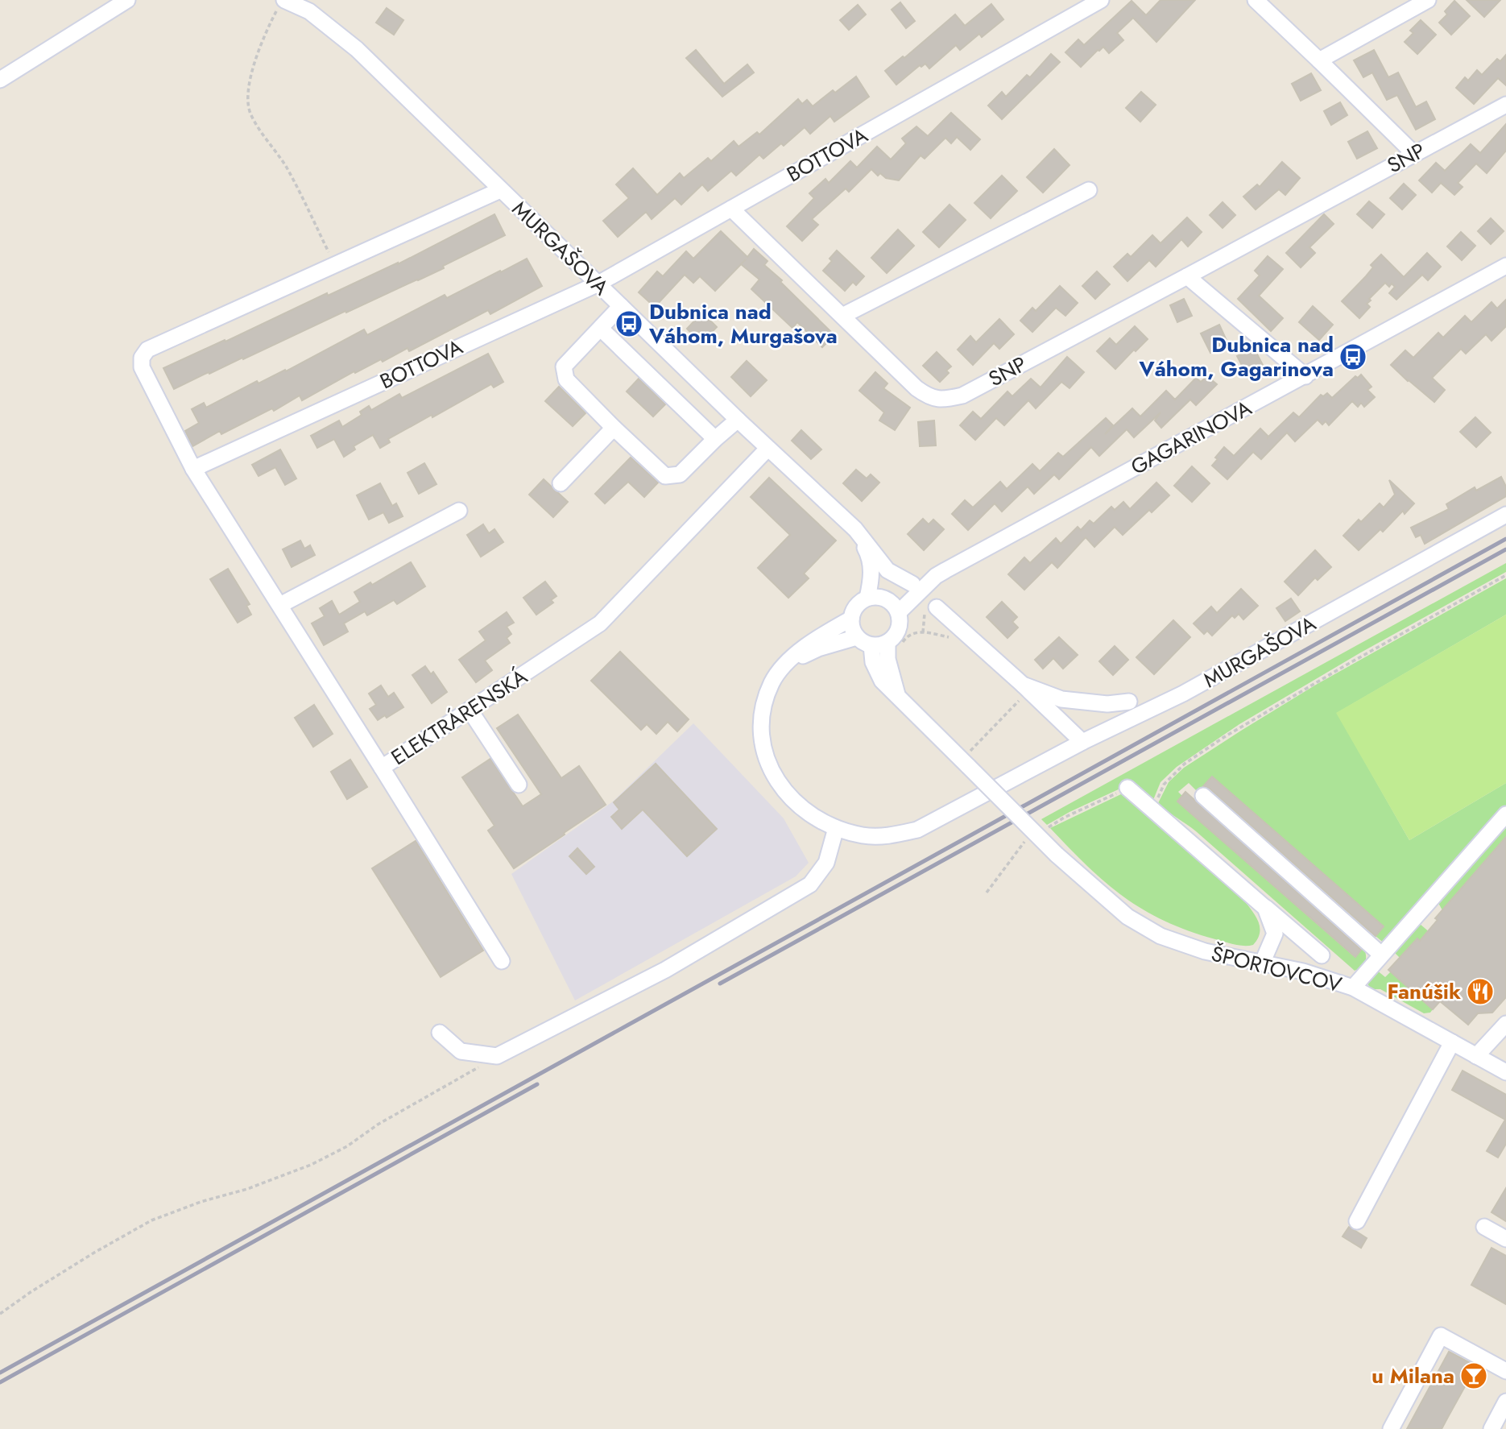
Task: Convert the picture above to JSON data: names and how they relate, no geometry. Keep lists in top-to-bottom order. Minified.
{"streets":{"street":["BOTTOVA","SNP","MURGAŠOVA","GAGARINOVA","ELEKTRÁRENSKÁ","ŠPORTOVCOV"]},"crossings":[["BOTTOVA","SNP"],["BOTTOVA","MURGAŠOVA"],["BOTTOVA","ELEKTRÁRENSKÁ"],["MURGAŠOVA","GAGARINOVA"],["MURGAŠOVA","ELEKTRÁRENSKÁ"],["MURGAŠOVA","ŠPORTOVCOV"],["GAGARINOVA","ŠPORTOVCOV"]],"places":{"bus stop":["Dubnica nad Váhom, Murgašova","Dubnica nad Váhom, Gagarinova"],"restaurant":["Fanúšik"],"bar":["u Milana"]}}
